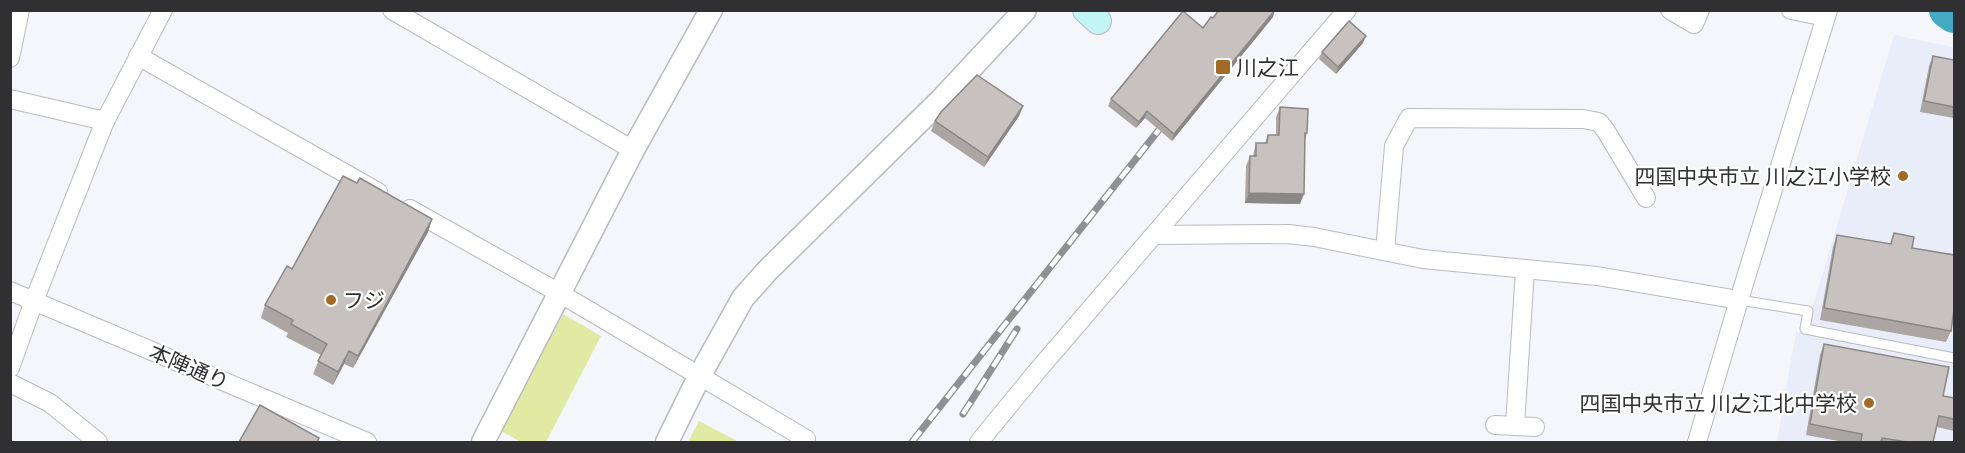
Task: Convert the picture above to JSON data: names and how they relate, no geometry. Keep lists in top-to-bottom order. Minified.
{"streets":{"street":["本陣通り"]},"places":{"transit":["川之江"],"other":["四国中央市立 川之江小学校","フジ","四国中央市立 川之江北中学校"]}}
